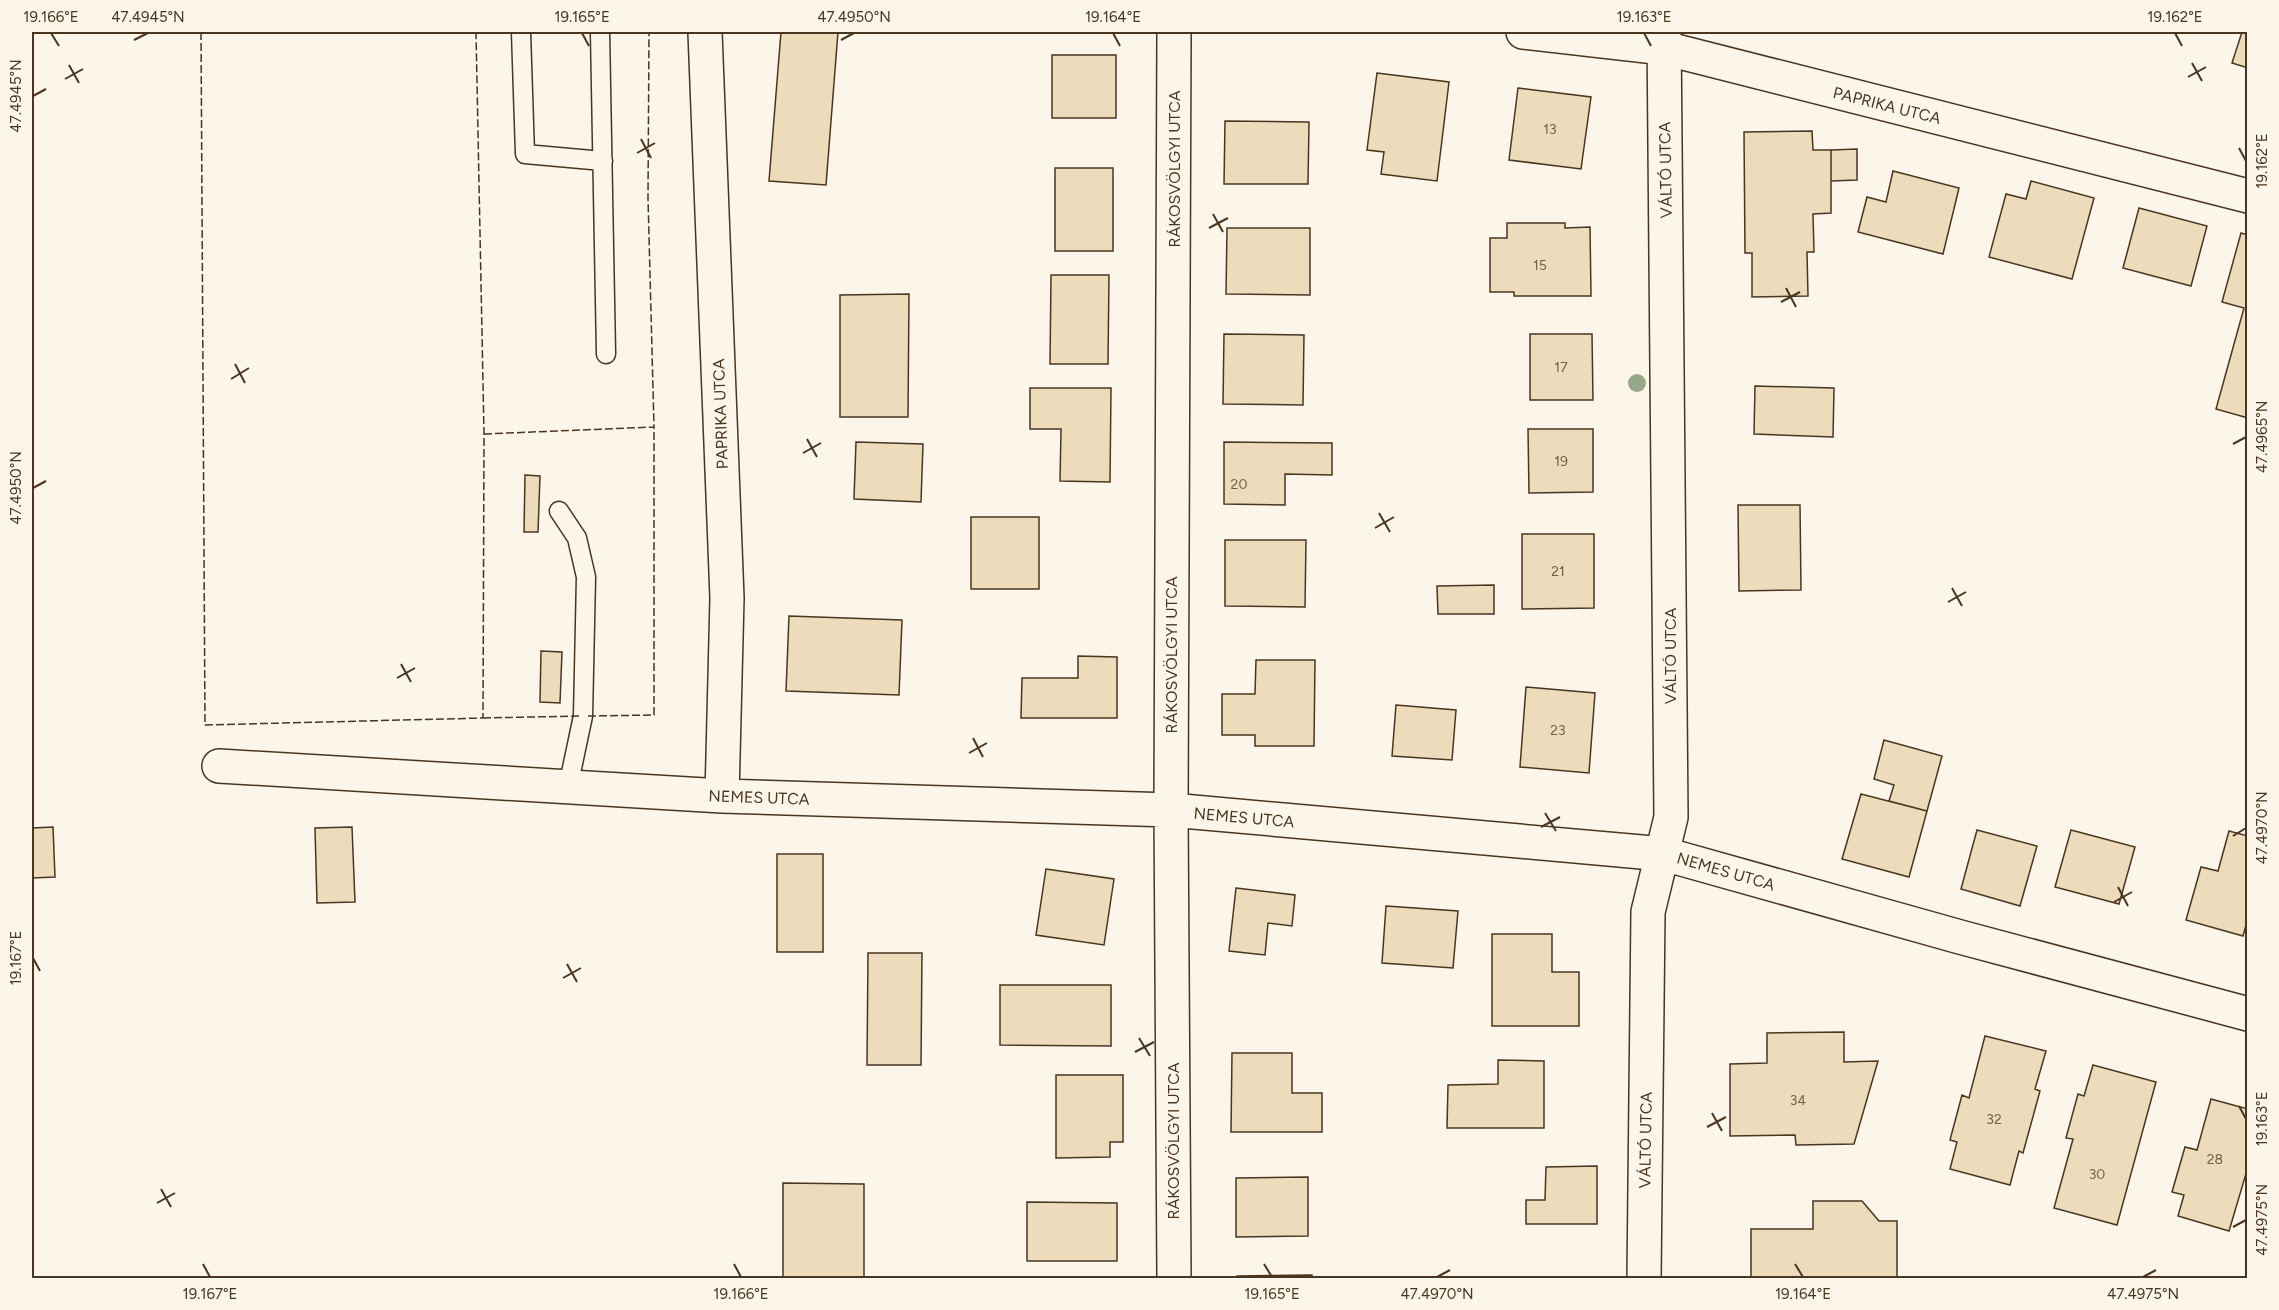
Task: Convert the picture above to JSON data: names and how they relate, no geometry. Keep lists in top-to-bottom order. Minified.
{"streets":{"street":["PAPRIKA UTCA","RÁKOSVÖLGYI UTCA","VÁLTÓ UTCA","NEMES UTCA"]},"crossings":[["PAPRIKA UTCA","VÁLTÓ UTCA"],["PAPRIKA UTCA","NEMES UTCA"],["RÁKOSVÖLGYI UTCA","NEMES UTCA"],["VÁLTÓ UTCA","NEMES UTCA"]],"house_numbers":["13","15","17","19","20","21","23","34","32","28","30"],"coordinates":["19.166°E","47.4945°N","19.165°E","47.4950°N","19.164°E","19.163°E","19.162°E","47.4965°N","47.4970°N","19.167°E","47.4975°N"]}
